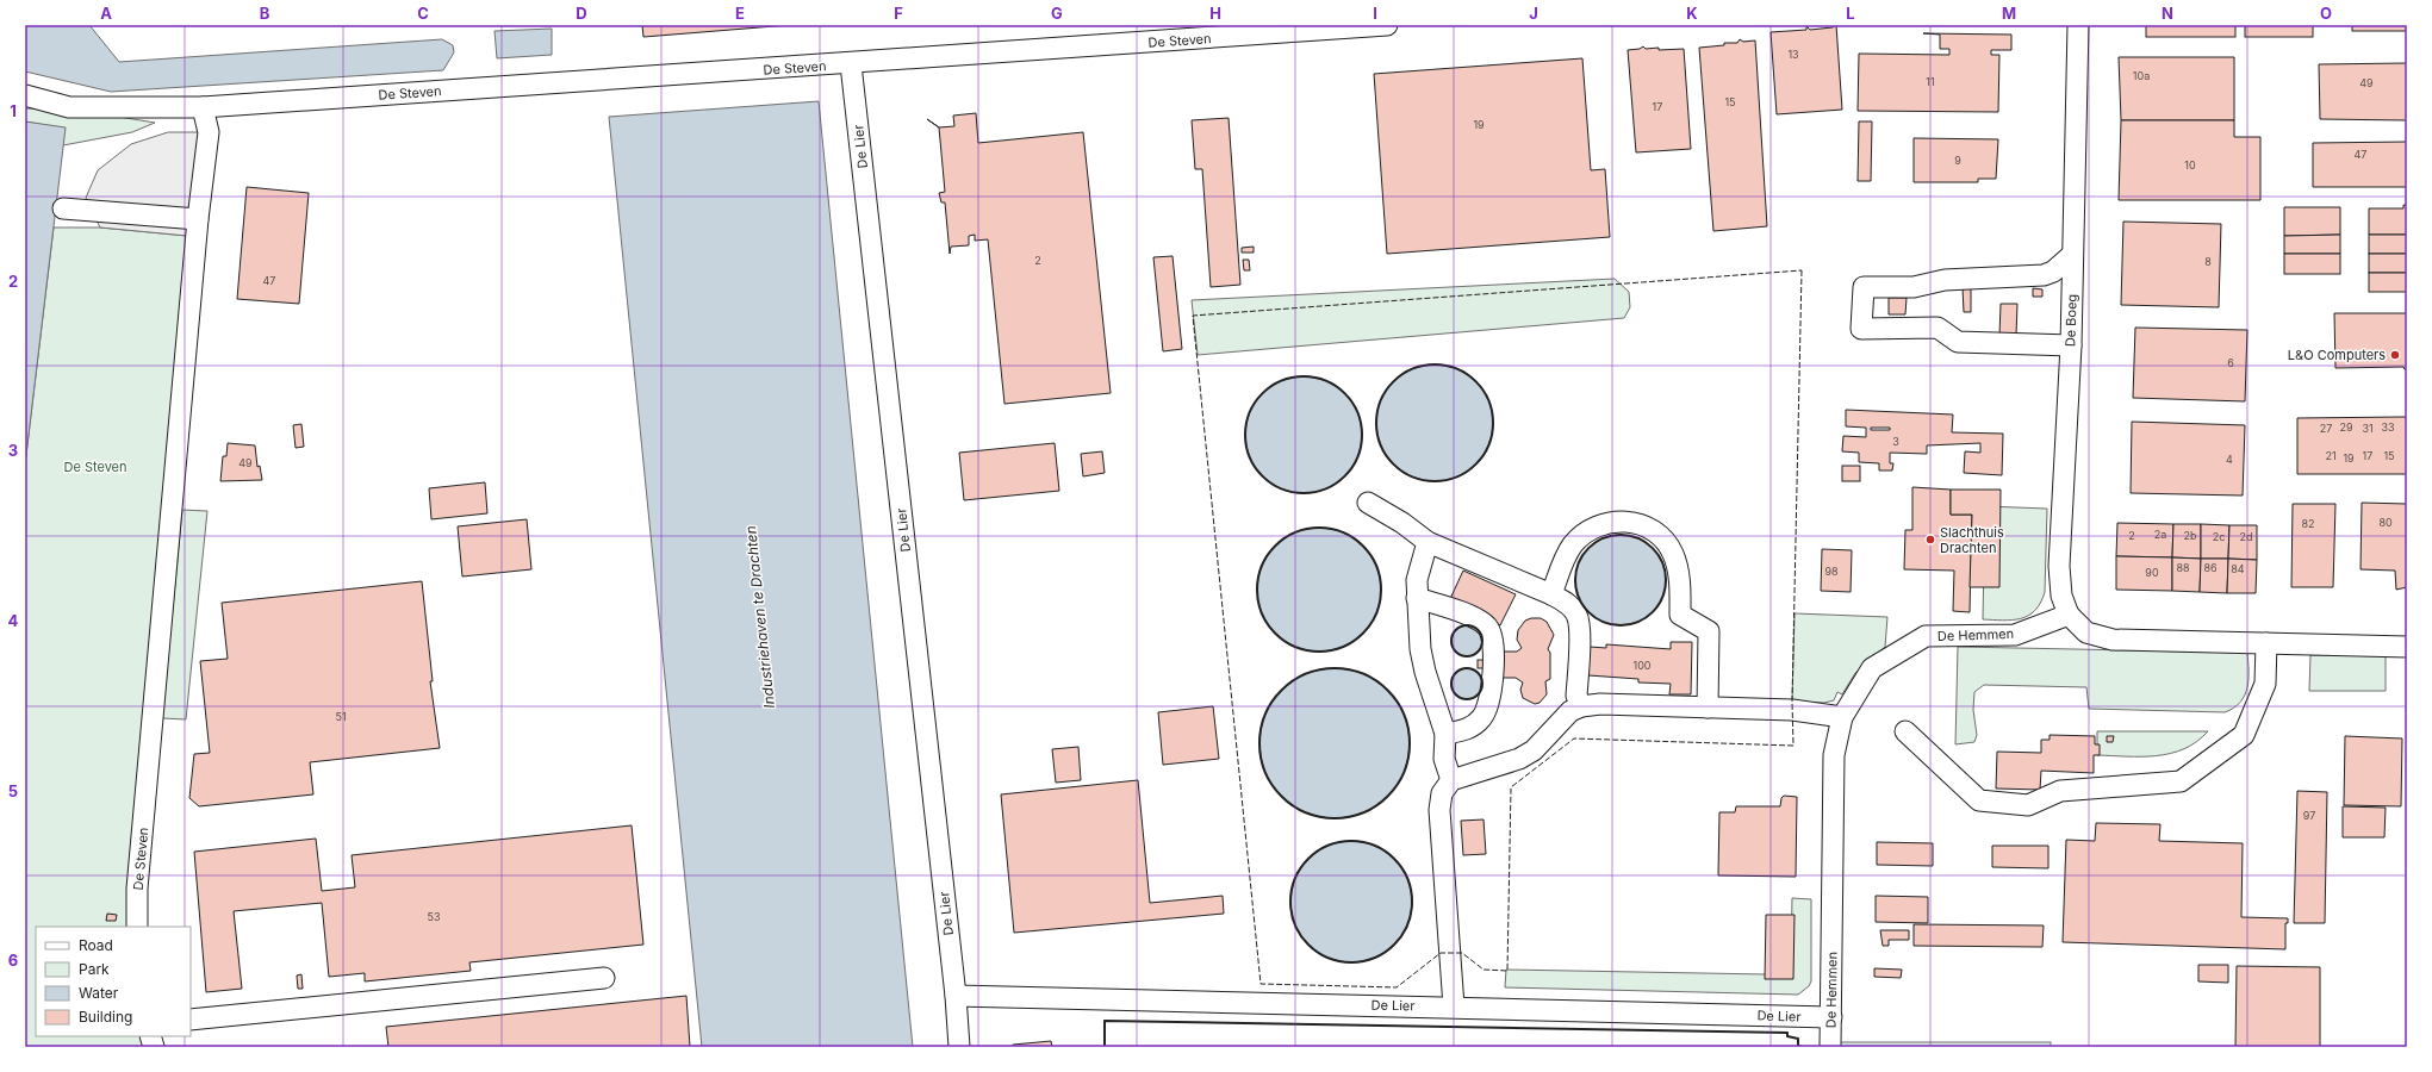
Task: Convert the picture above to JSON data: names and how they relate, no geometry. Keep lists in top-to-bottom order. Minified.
{"streets":{"street":["De Steven","De Lier","De Boeg","De Hemmen"]},"crossings":[["De Steven","De Lier"],["De Lier","De Hemmen"],["De Boeg","De Hemmen"]],"water":["Industriehaven te Drachten"],"parks":["De Steven"],"places":["L&O Computers","Slachthuis Drachten"],"house_numbers":["13","10a","11","49","15","17","19","47","9","10","2","8","47","6","29","33","27","31","3","21","17","15","19","4","49","80","82","2a","2","2b","2c","2d","88","86","84","98","90","100","51","97","53"],"legend":["Road","Park","Water","Building"],"grid":{"columns":["A","B","C","D","E","F","G","H","I","J","K","L","M","N","O"],"rows":["1","2","3","4","5","6"]}}
